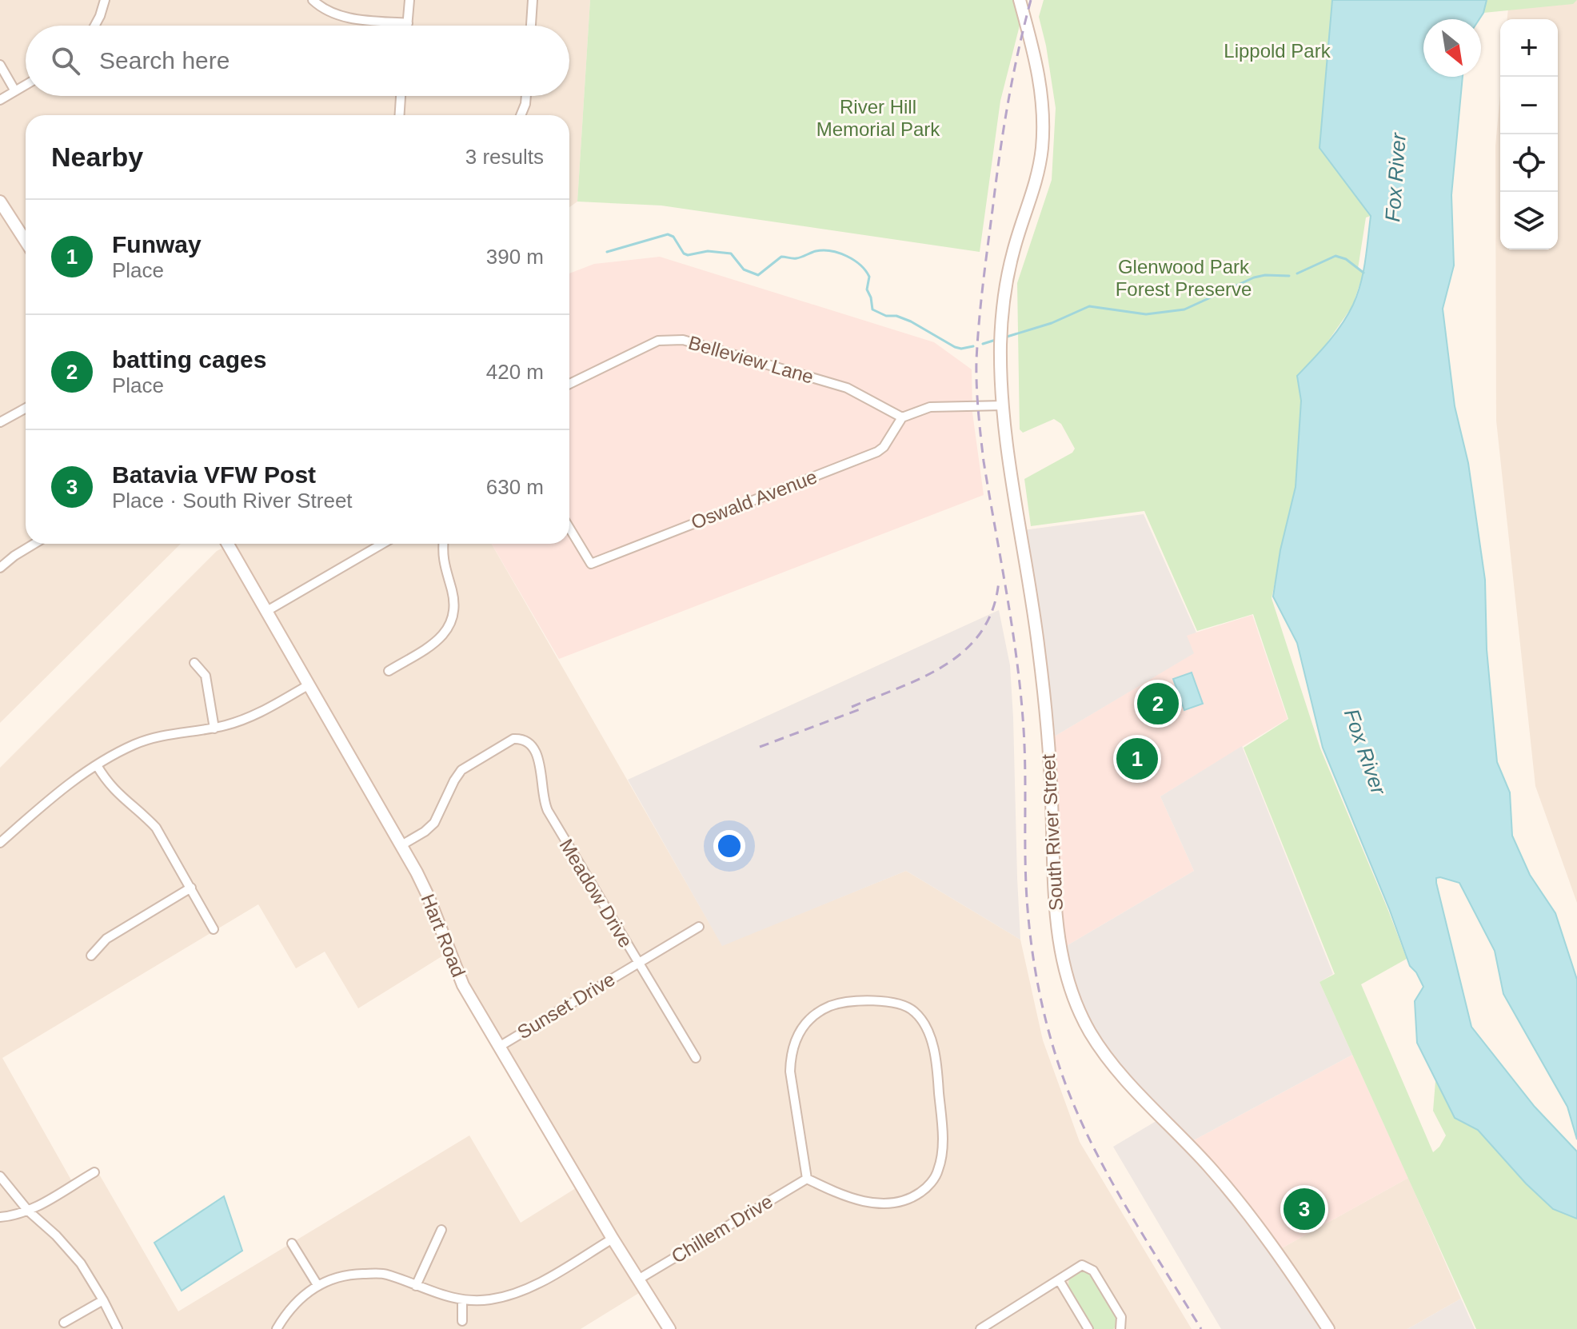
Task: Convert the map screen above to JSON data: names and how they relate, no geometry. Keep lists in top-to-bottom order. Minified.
{"streets":{"main road":["South River Street","Hart Road"],"street":["Belleview Lane","Oswald Avenue","Meadow Drive","Sunset Drive","Chillem Drive"]},"crossings":[["Belleview Lane","Oswald Avenue"],["Meadow Drive","Hart Road"],["Meadow Drive","Sunset Drive"],["Hart Road","Sunset Drive"],["Hart Road","Chillem Drive"]],"water":["Fox River"],"parks":["Lippold Park","River Hill Memorial Park","Glenwood Park Forest Preserve"],"north":"bottom right","page":{"map_buttons":["+","−"],"search":"Search here","heading":["Nearby","3 results"],"list":[{"mark":"1","name":"Funway","note":"Place","value":"390 m"},{"mark":"2","name":"batting cages","note":"Place","value":"420 m"},{"mark":"3","name":"Batavia VFW Post","note":"Place · South River Street","value":"630 m"}],"pins":["2","1","3"]}}
